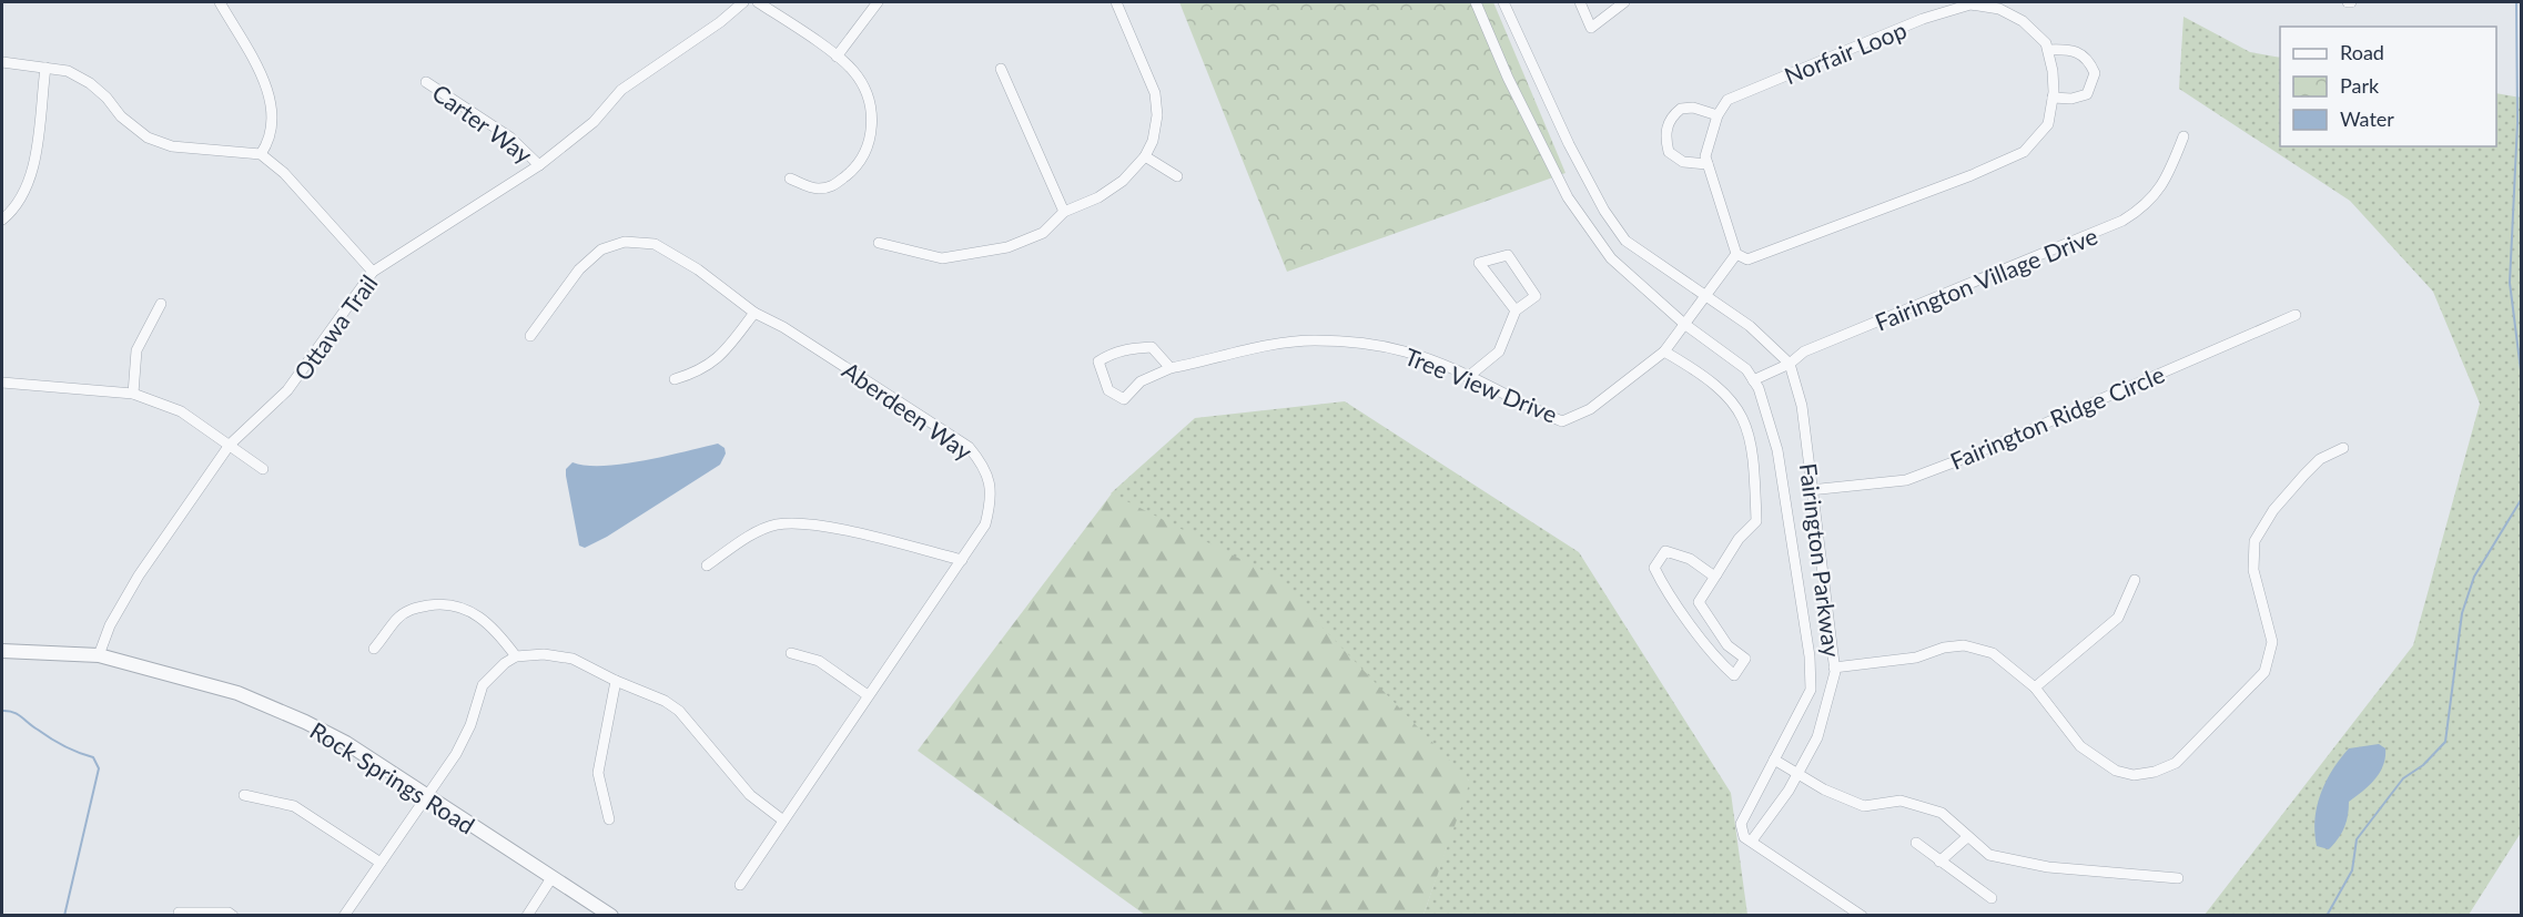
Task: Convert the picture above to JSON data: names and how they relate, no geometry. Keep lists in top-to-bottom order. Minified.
{"streets":{"street":["Norfair Loop","Carter Way","Fairington Village Drive","Ottawa Trail","Tree View Drive","Aberdeen Way","Fairington Ridge Circle","Fairington Parkway","Rock Springs Road"]},"crossings":[["Carter Way","Ottawa Trail"],["Fairington Village Drive","Fairington Parkway"],["Ottawa Trail","Rock Springs Road"],["Tree View Drive","Fairington Parkway"],["Fairington Ridge Circle","Fairington Parkway"]],"legend":["Road","Park","Water"]}
